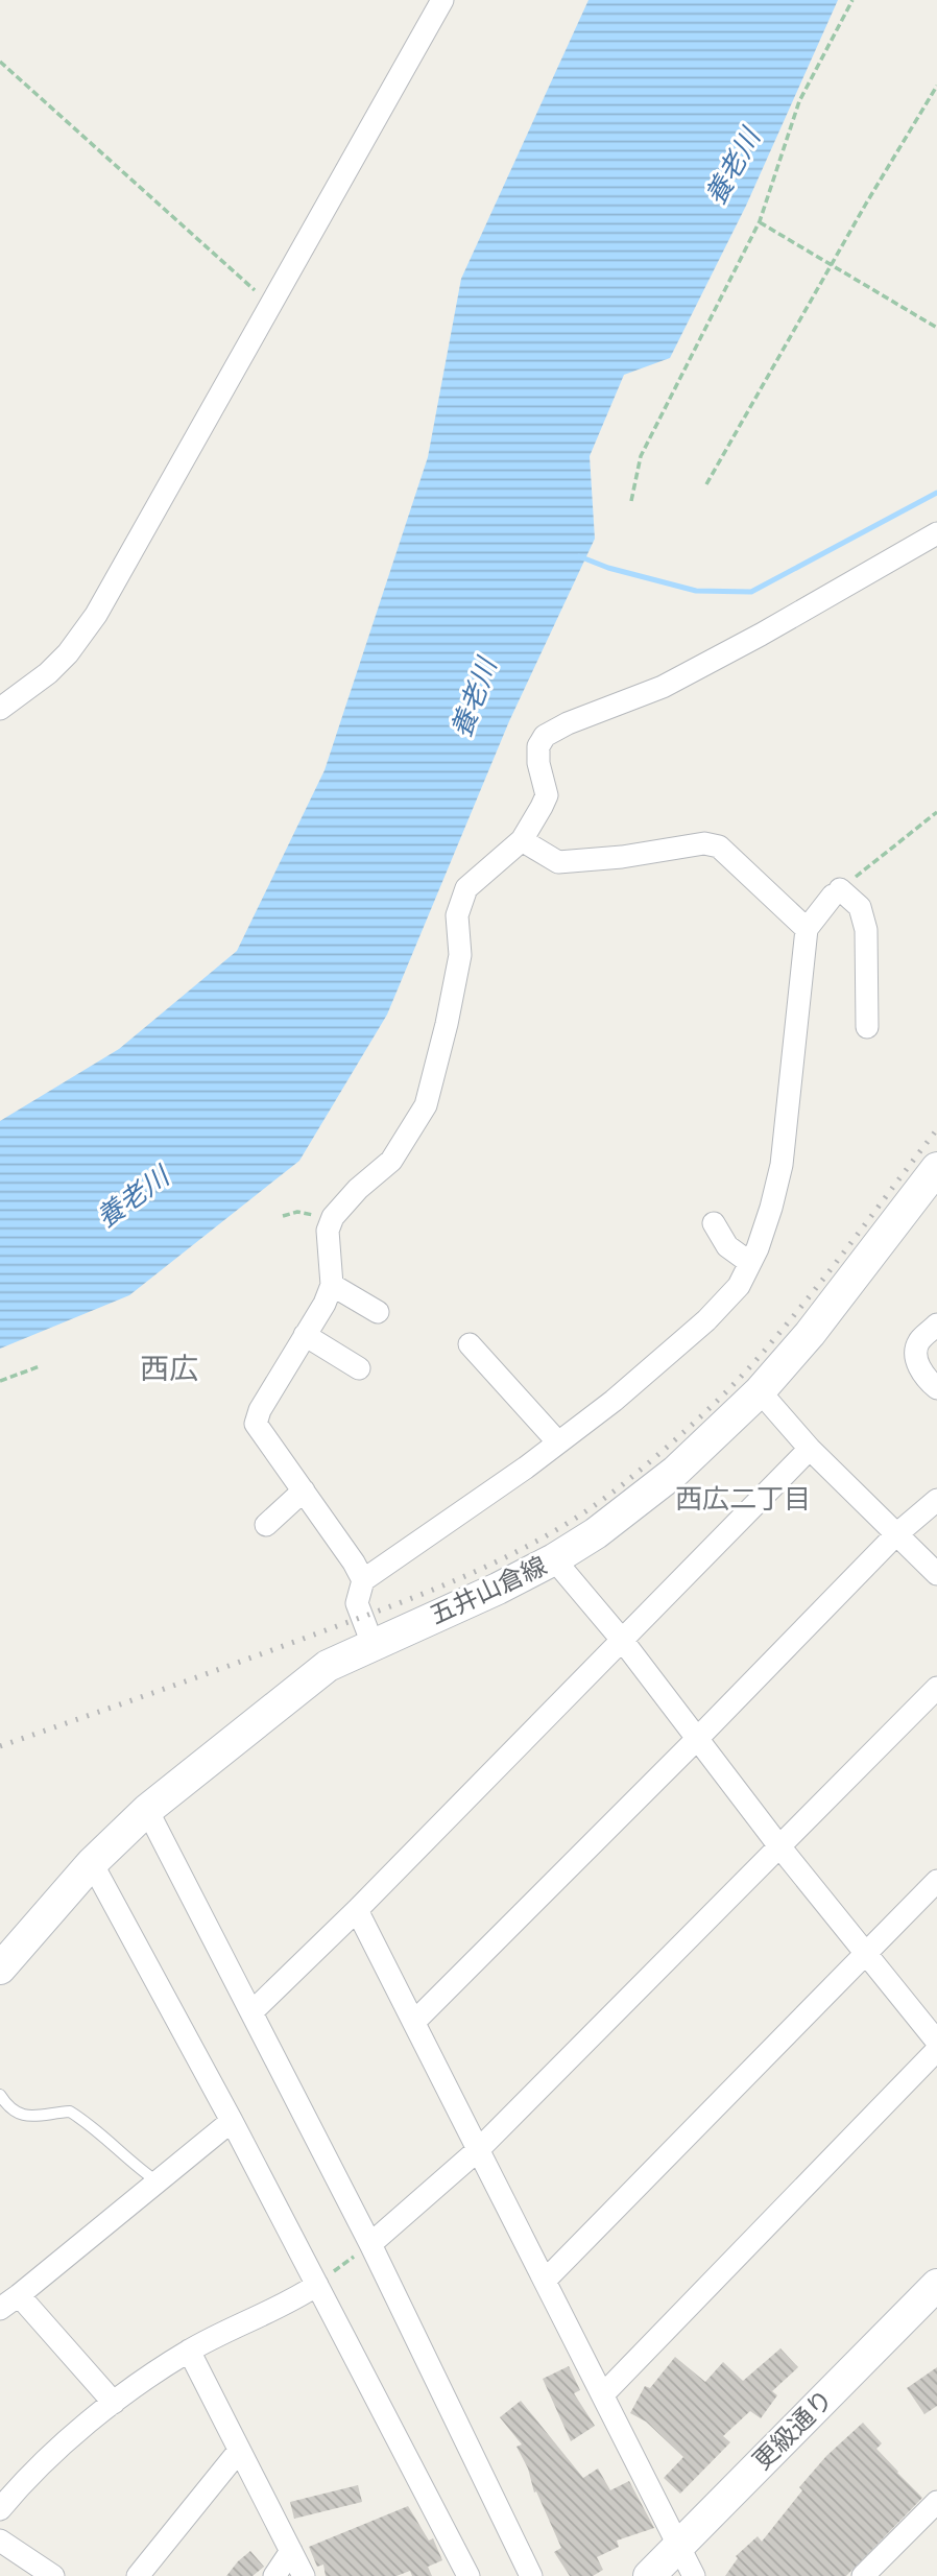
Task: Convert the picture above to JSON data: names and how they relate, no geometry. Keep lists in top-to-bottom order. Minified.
{"streets":{"main road":["五井山倉線","更級通り"]},"districts":["西広","西広二丁目"],"water":["養老川"]}
